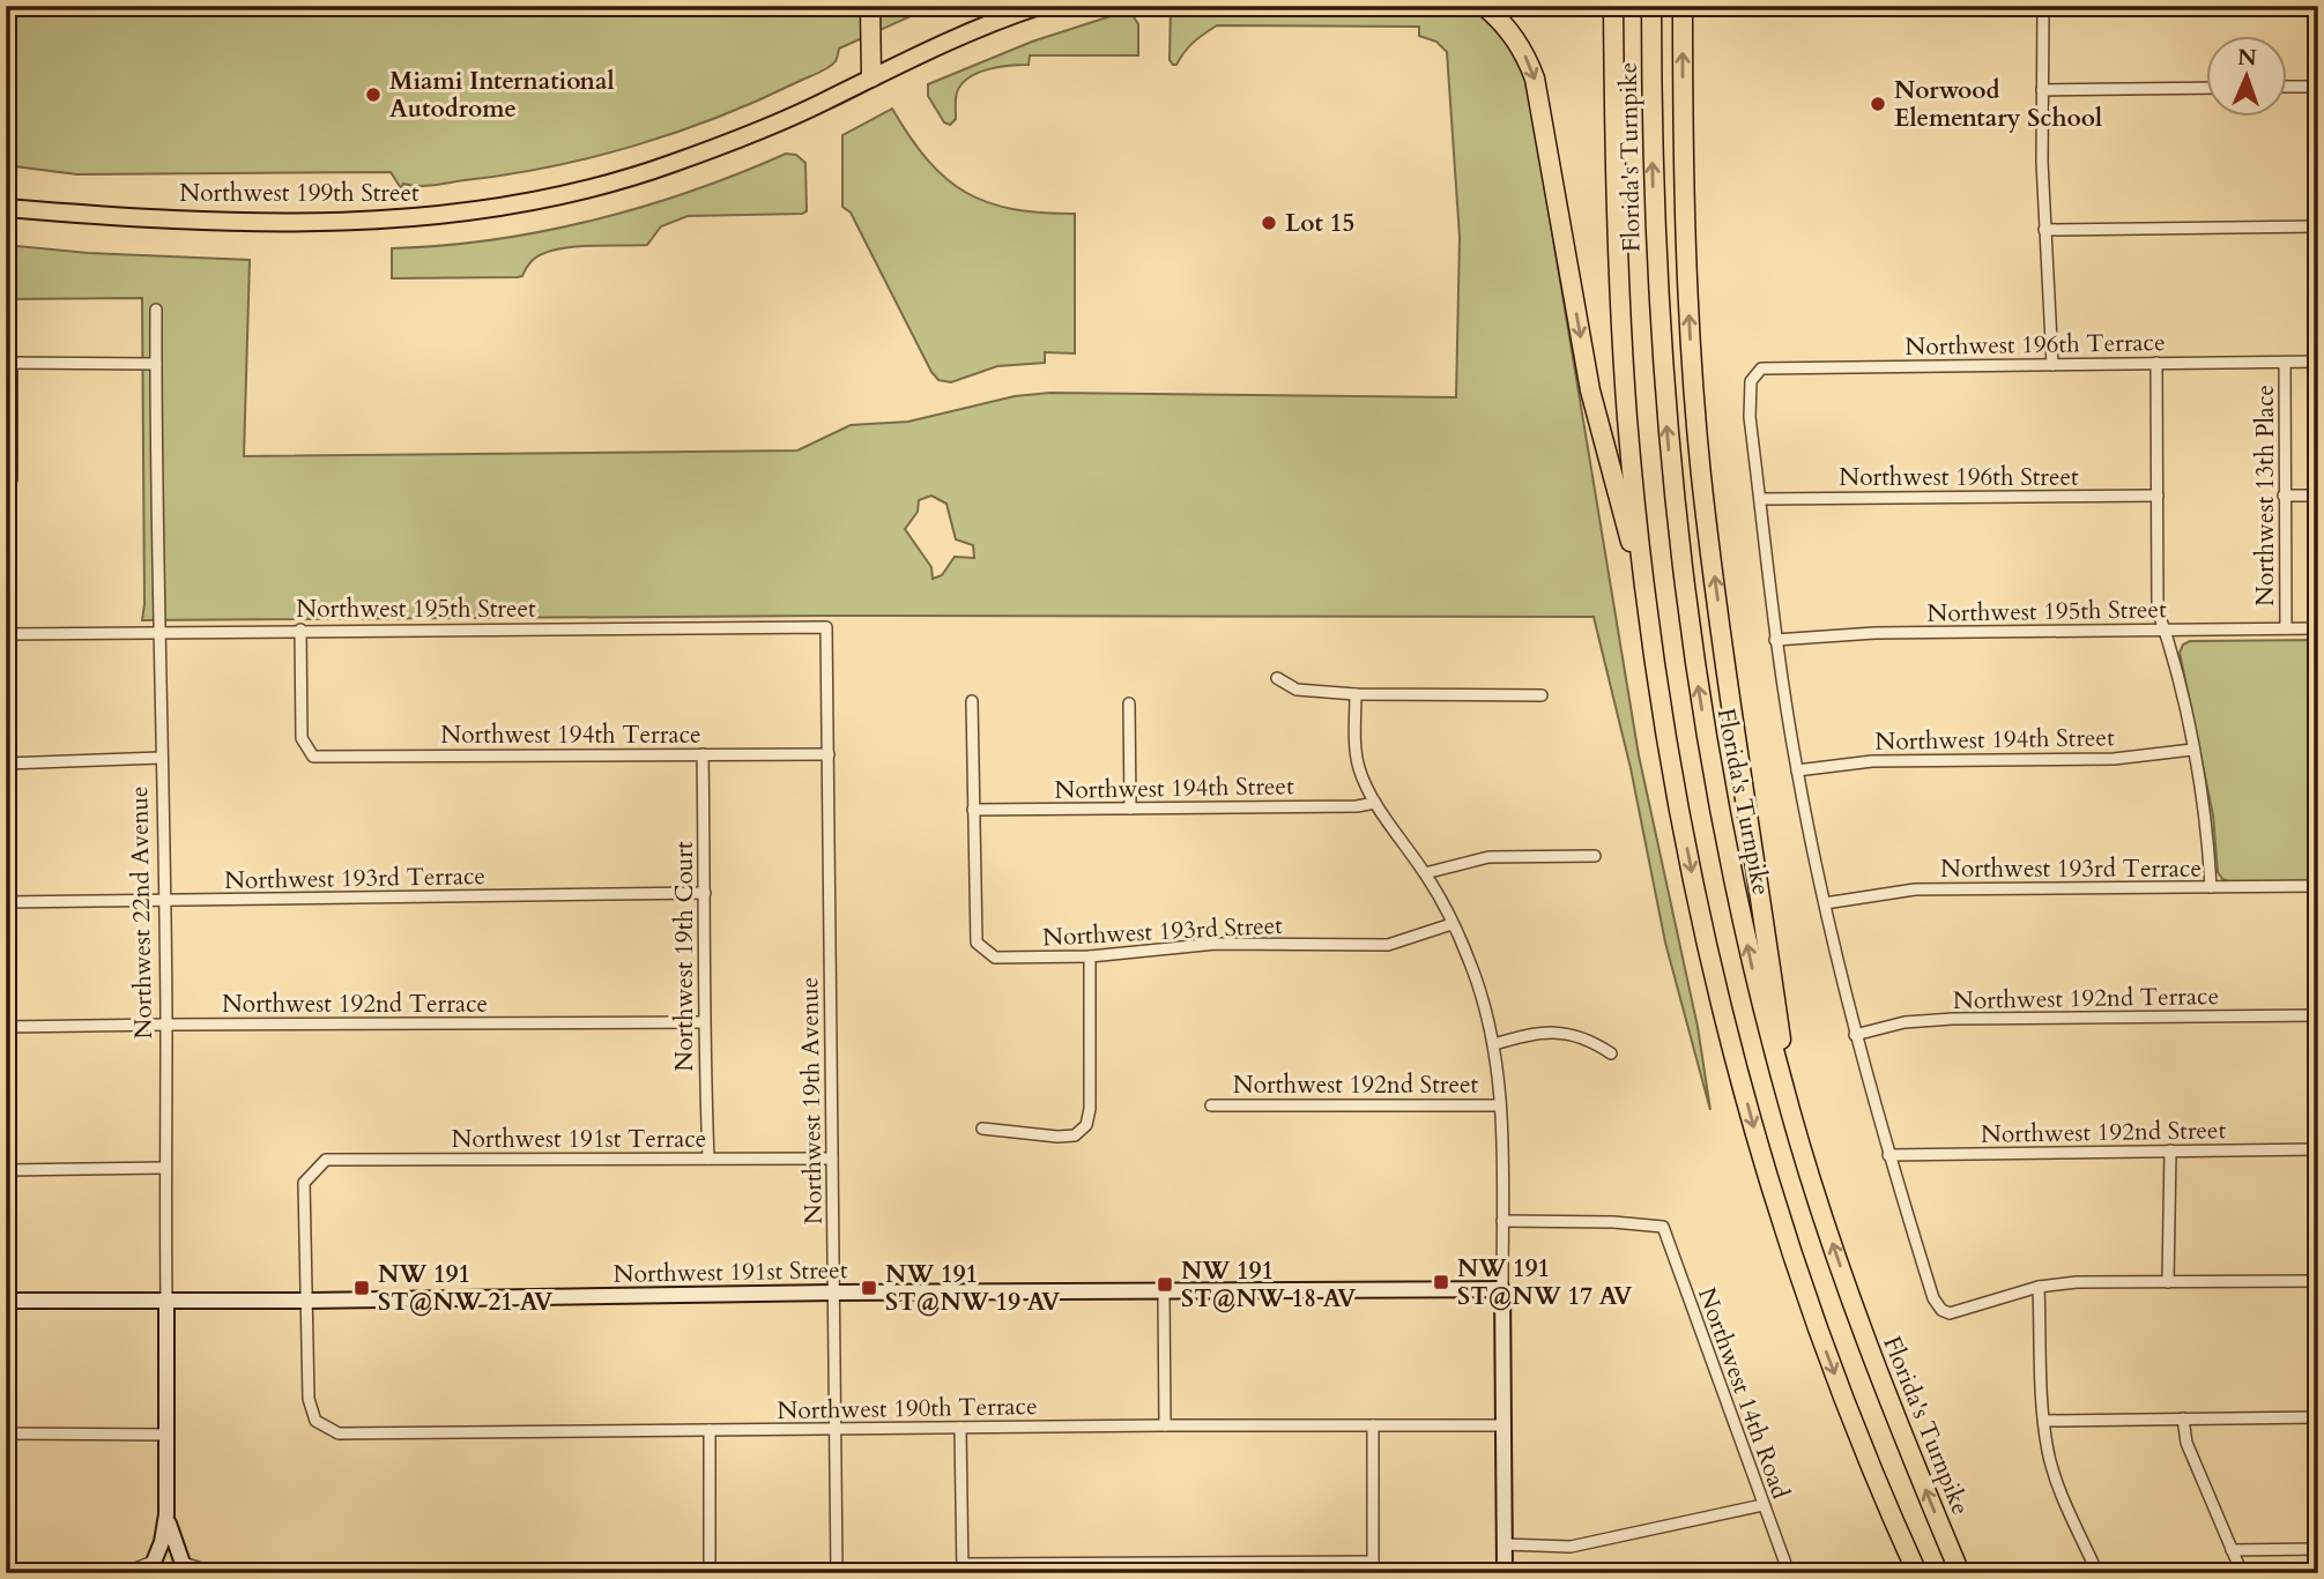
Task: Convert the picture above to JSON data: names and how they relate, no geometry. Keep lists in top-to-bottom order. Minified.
{"streets":{"highway":["Florida's Turnpike"],"main road":["Northwest 199th Street"],"street":["Northwest 196th Terrace","Northwest 196th Street","Northwest 13th Place","Northwest 195th Street","Northwest 194th Terrace","Northwest 194th Street","Northwest 193rd Terrace","Northwest 22nd Avenue","Northwest 193rd Street","Northwest 19th Court","Northwest 192nd Terrace","Northwest 192nd Street","Northwest 19th Avenue","Northwest 191st Terrace","Northwest 191st Street","Northwest 14th Road","Northwest 190th Terrace"]},"crossings":[["Northwest 196th Terrace","Northwest 196th Street"],["Northwest 196th Terrace","Northwest 13th Place"],["Northwest 13th Place","Northwest 195th Street"],["Northwest 195th Street","Northwest 194th Terrace"],["Northwest 195th Street","Northwest 22nd Avenue"],["Northwest 195th Street","Northwest 19th Avenue"],["Northwest 194th Terrace","Northwest 19th Court"],["Northwest 194th Terrace","Northwest 19th Avenue"],["Northwest 194th Street","Northwest 193rd Street"],["Northwest 193rd Terrace","Northwest 22nd Avenue"],["Northwest 193rd Terrace","Northwest 19th Court"],["Northwest 22nd Avenue","Northwest 192nd Terrace"],["Northwest 22nd Avenue","Northwest 191st Street"],["Northwest 19th Court","Northwest 192nd Terrace"],["Northwest 19th Court","Northwest 191st Terrace"],["Northwest 19th Avenue","Northwest 191st Terrace"],["Northwest 19th Avenue","Northwest 191st Street"],["Northwest 19th Avenue","Northwest 190th Terrace"],["Northwest 191st Terrace","Northwest 191st Street"],["Northwest 191st Terrace","Northwest 190th Terrace"],["Northwest 191st Street","Northwest 190th Terrace"]],"places":{"other":["Miami International Autodrome","Norwood Elementary School","Lot 15"],"transit":["NW 191 ST@NW 17 AV","NW 191 ST@NW 18 AV","NW 191 ST@NW 21 AV","NW 191 ST@NW 19 AV"]},"north":"top"}
